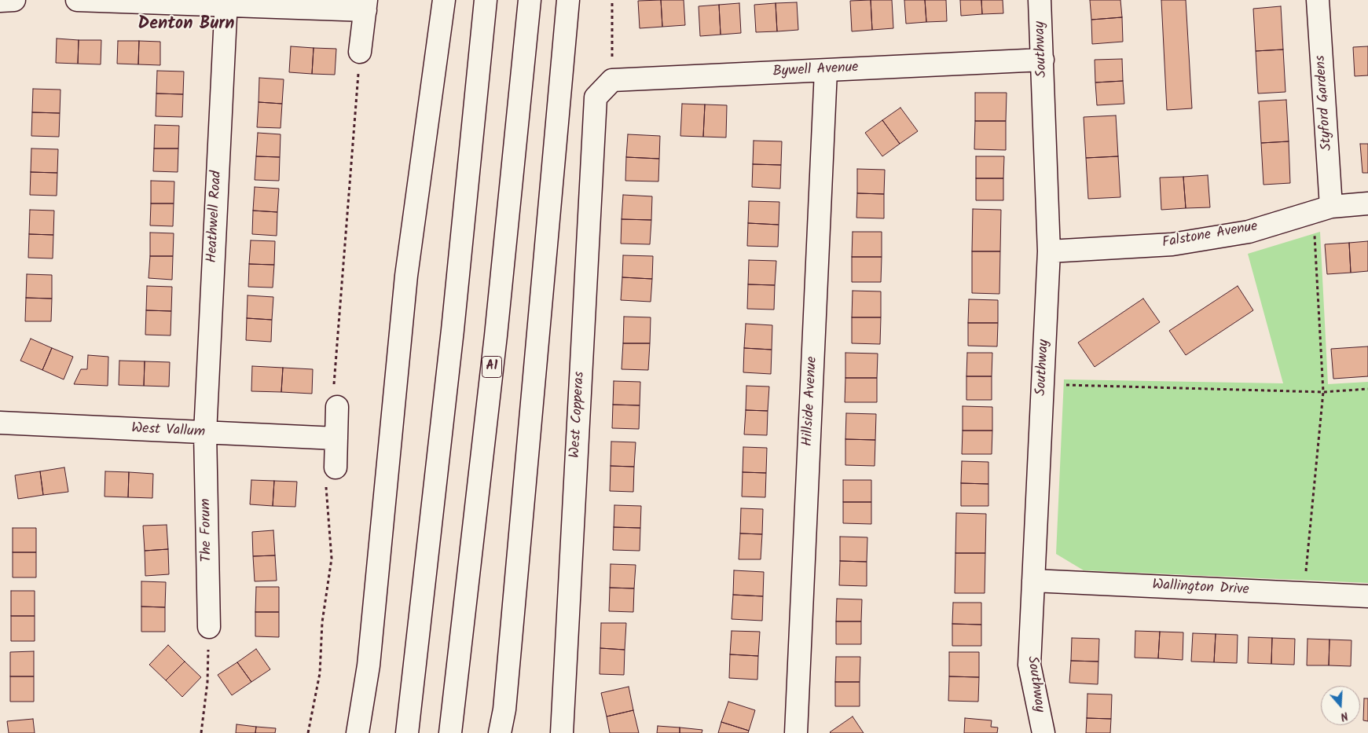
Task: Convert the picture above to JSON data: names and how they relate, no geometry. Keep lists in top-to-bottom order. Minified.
{"streets":{"main road":["Southway","Bywell Avenue","Styford Gardens","Heathwell Road","Falstone Avenue","A1","Hillside Avenue","West Copperas","West Vallum","The Forum","Wallington Drive"]},"crossings":[["Southway","Bywell Avenue"],["Southway","Falstone Avenue"],["Southway","Wallington Drive"],["Bywell Avenue","Hillside Avenue"],["Bywell Avenue","West Copperas"],["Styford Gardens","Falstone Avenue"],["Heathwell Road","West Vallum"],["Heathwell Road","The Forum"],["West Vallum","The Forum"]],"districts":["Denton Burn"],"north":"bottom"}
